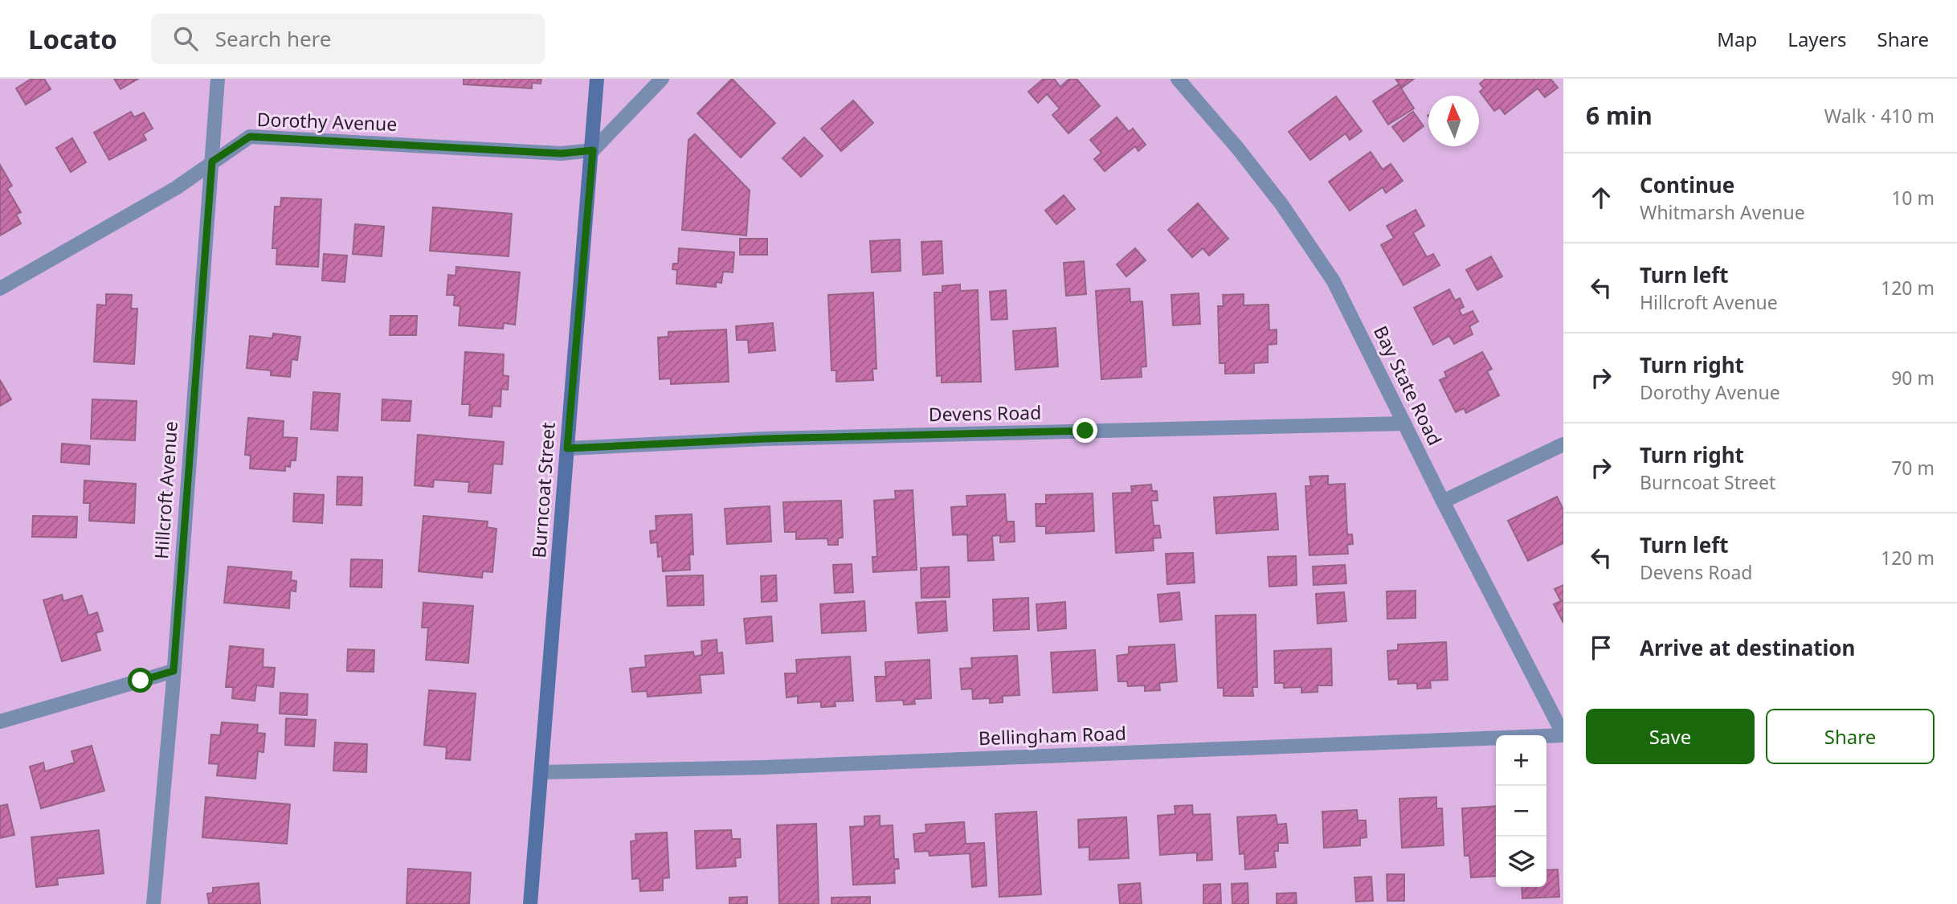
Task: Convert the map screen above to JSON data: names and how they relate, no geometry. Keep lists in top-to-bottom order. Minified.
{"streets":{"main road":["Burncoat Street"],"street":["Dorothy Avenue","Bay State Road","Devens Road","Hillcroft Avenue","Bellingham Road"]},"crossings":[["Dorothy Avenue","Hillcroft Avenue"],["Dorothy Avenue","Burncoat Street"],["Bay State Road","Devens Road"],["Bay State Road","Bellingham Road"],["Devens Road","Burncoat Street"],["Burncoat Street","Bellingham Road"]],"north":"top","page":{"header":"Locato","search":"Search here","nav":["Map","Layers","Share"],"heading":["6 min","Walk · 410 m"],"list":[["Continue","Whitmarsh Avenue","10 m"],["Turn left","Hillcroft Avenue","120 m"],["Turn right","Dorothy Avenue","90 m"],["Turn right","Burncoat Street","70 m"],["Turn left","Devens Road","120 m"],"Arrive at destination"],"buttons":["Save","Share"],"map_buttons":["+","−"]}}
